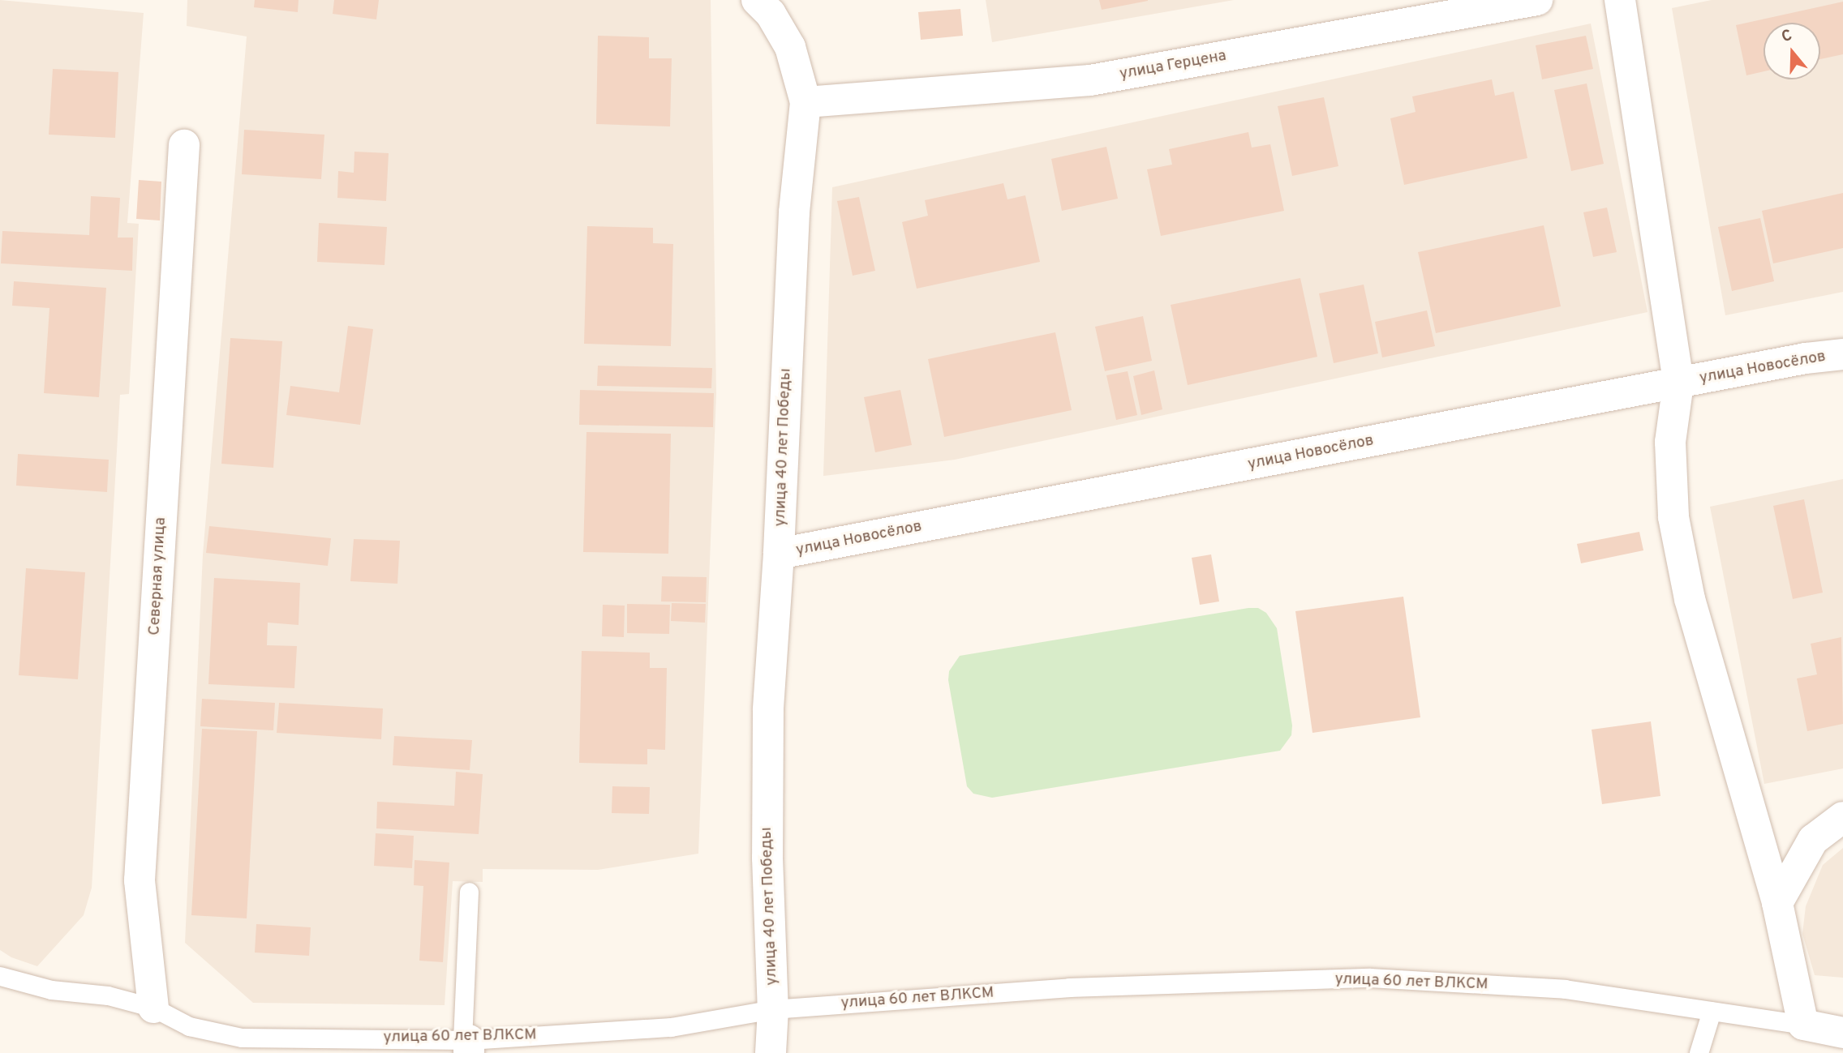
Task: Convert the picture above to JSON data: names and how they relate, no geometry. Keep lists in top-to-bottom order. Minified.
{"streets":{"street":["улица Герцена","улица Новосёлов","улица 40 лет Победы","Северная улица","улица 60 лет ВЛКСМ"]},"crossings":[["улица Герцена","улица 40 лет Победы"],["улица Новосёлов","улица 40 лет Победы"],["улица 40 лет Победы","улица 60 лет ВЛКСМ"],["Северная улица","улица 60 лет ВЛКСМ"]],"north":"top"}
